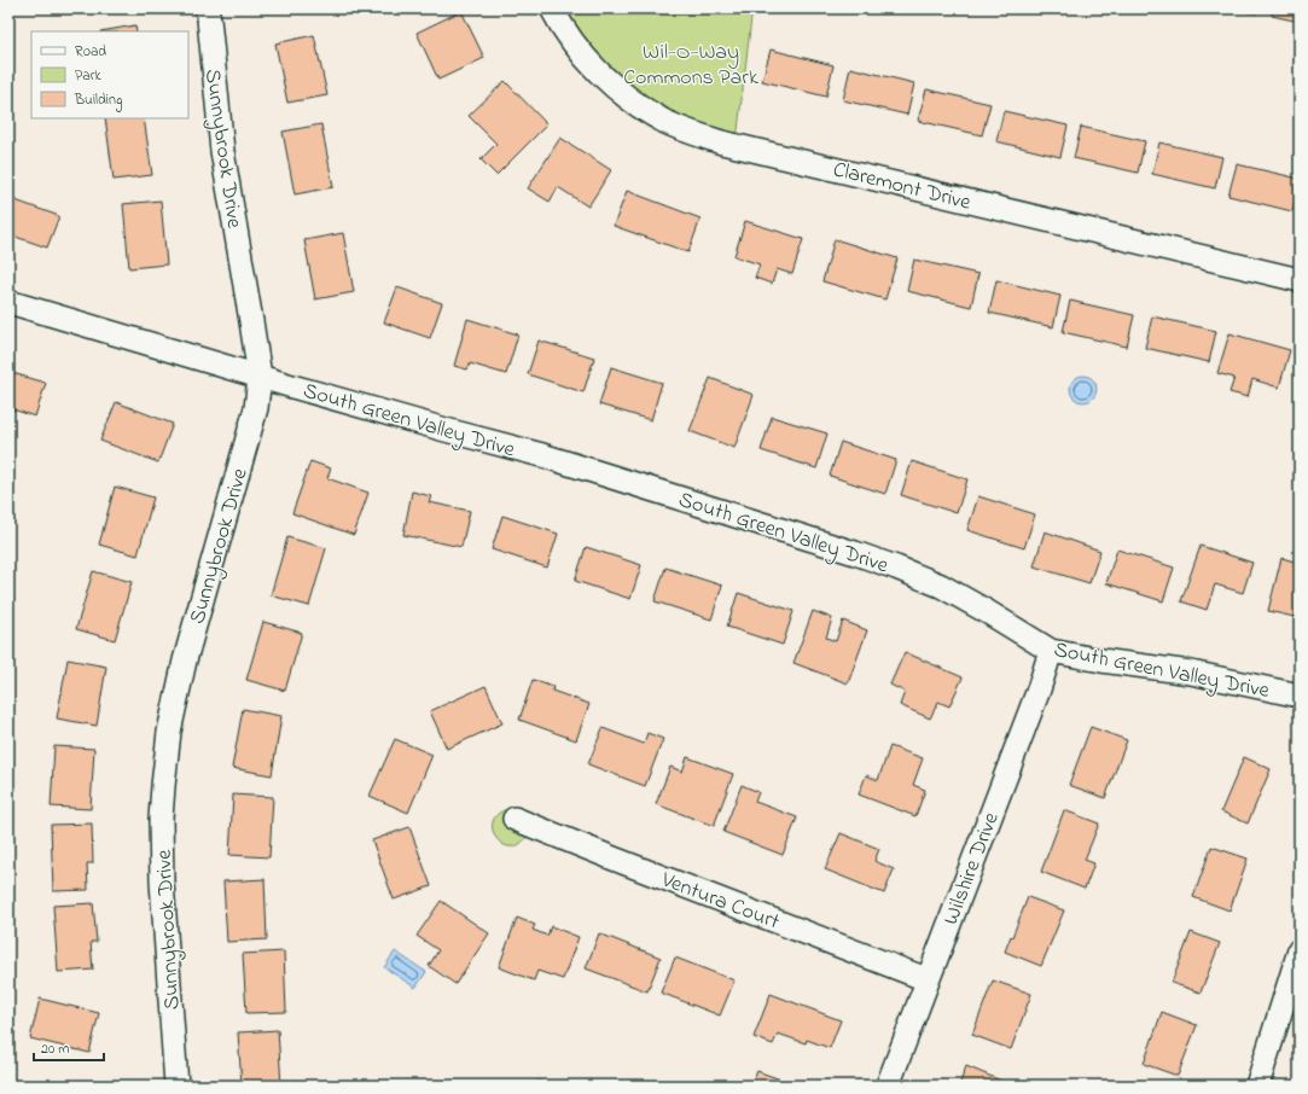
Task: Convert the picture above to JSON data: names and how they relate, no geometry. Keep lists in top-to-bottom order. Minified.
{"streets":{"street":["Sunnybrook Drive","Claremont Drive","South Green Valley Drive","Wilshire Drive","Ventura Court"]},"crossings":[["Sunnybrook Drive","South Green Valley Drive"],["South Green Valley Drive","Wilshire Drive"],["Wilshire Drive","Ventura Court"]],"parks":["Wil-O-Way Commons Park"],"legend":["Road","Park","Building"],"scale_bar":"20 m"}
